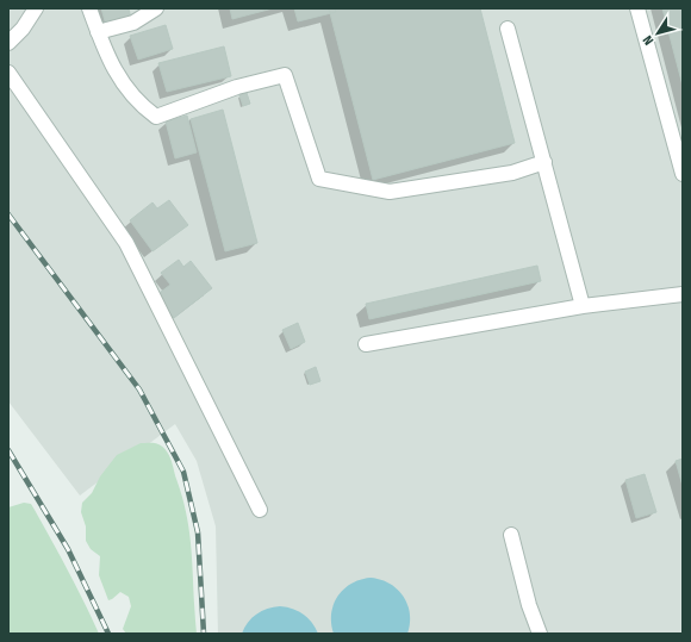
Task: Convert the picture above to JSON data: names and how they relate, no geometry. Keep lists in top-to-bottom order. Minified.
{"north":"bottom left"}
